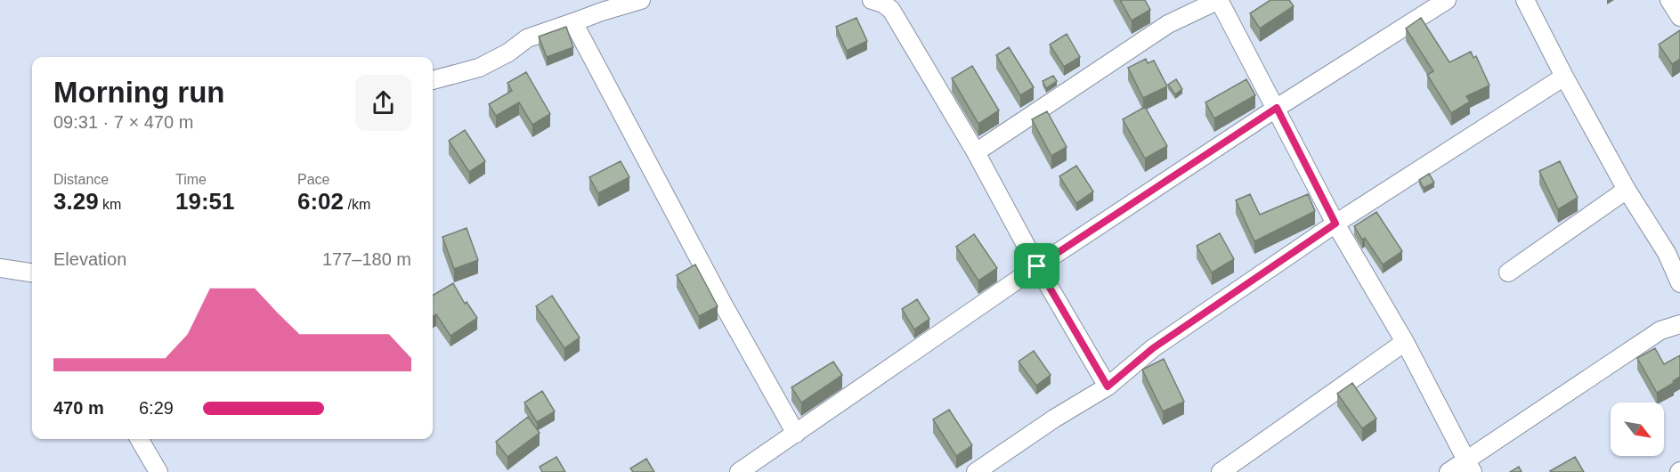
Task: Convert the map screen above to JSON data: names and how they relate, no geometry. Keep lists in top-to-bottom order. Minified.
{"north":"bottom right","page":{"heading":["Morning run","09:31 · 7 × 470 m"],"stats":[["Distance","3.29 km"],["Time","19:51"],["Pace","6:02 /km"]],"chart":["Elevation","177–180 m"],"list":[{"name":"470 m","note":"6:29"}]}}
